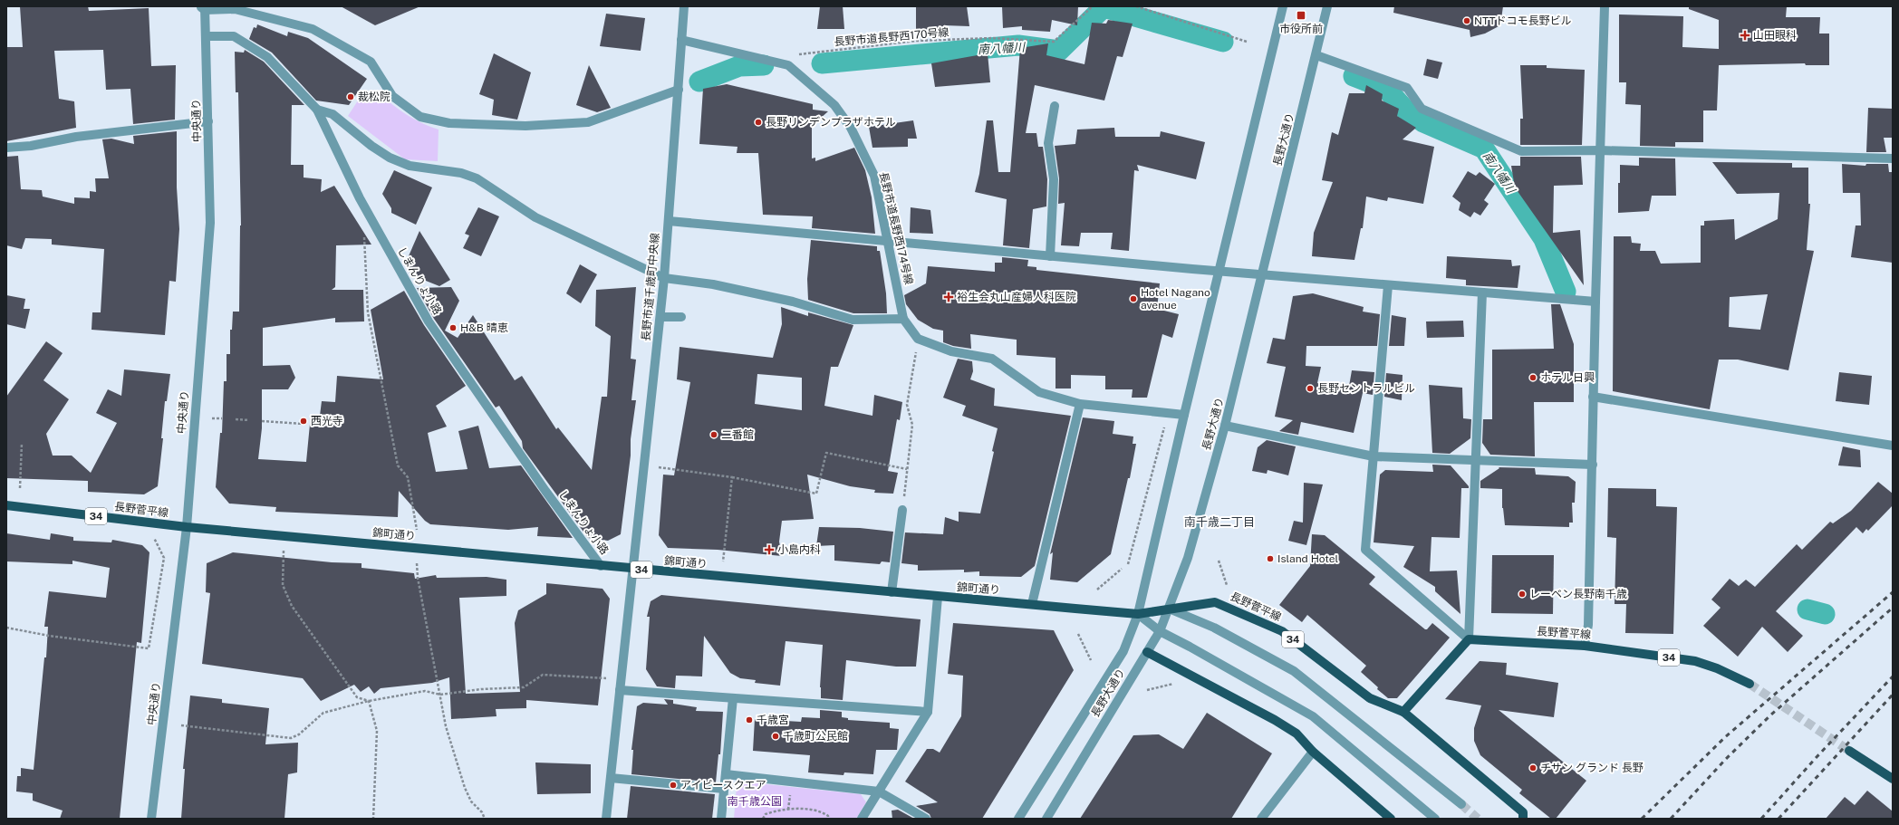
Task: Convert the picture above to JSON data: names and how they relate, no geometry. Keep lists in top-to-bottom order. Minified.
{"streets":{"main road":["長野菅平線","34","錦町通り"],"street":["中央通り","長野大通り","長野市道長野西174号線","しまんりょ小路","長野市道千歳町中央線"],"path":["長野市道長野西170号線"]},"crossings":[["中央通り","しまんりょ小路"],["中央通り","長野菅平線"],["中央通り","錦町通り"],["長野大通り","長野菅平線"],["長野市道長野西174号線","長野市道千歳町中央線"],["しまんりょ小路","錦町通り"],["長野市道千歳町中央線","錦町通り"],["長野菅平線","錦町通り"]],"districts":["南千歳二丁目"],"water":["南八幡川"],"parks":["南千歳公園"],"places":{"transit":["市役所前"],"other":["NTTドコモ長野ビル","裁松院","長野リンデンプラザホテル","Hotel Nagano avenue","H&B 晴恵","ホテル日興","長野セントラルビル","西光寺","二番館","Island Hotel","レーベン長野南千歳","千歳宮","千歳町公民館","チサン グランド 長野","アイビースクエア"],"health":["山田眼科","裕生会丸山産婦人科医院","小島内科"]}}
